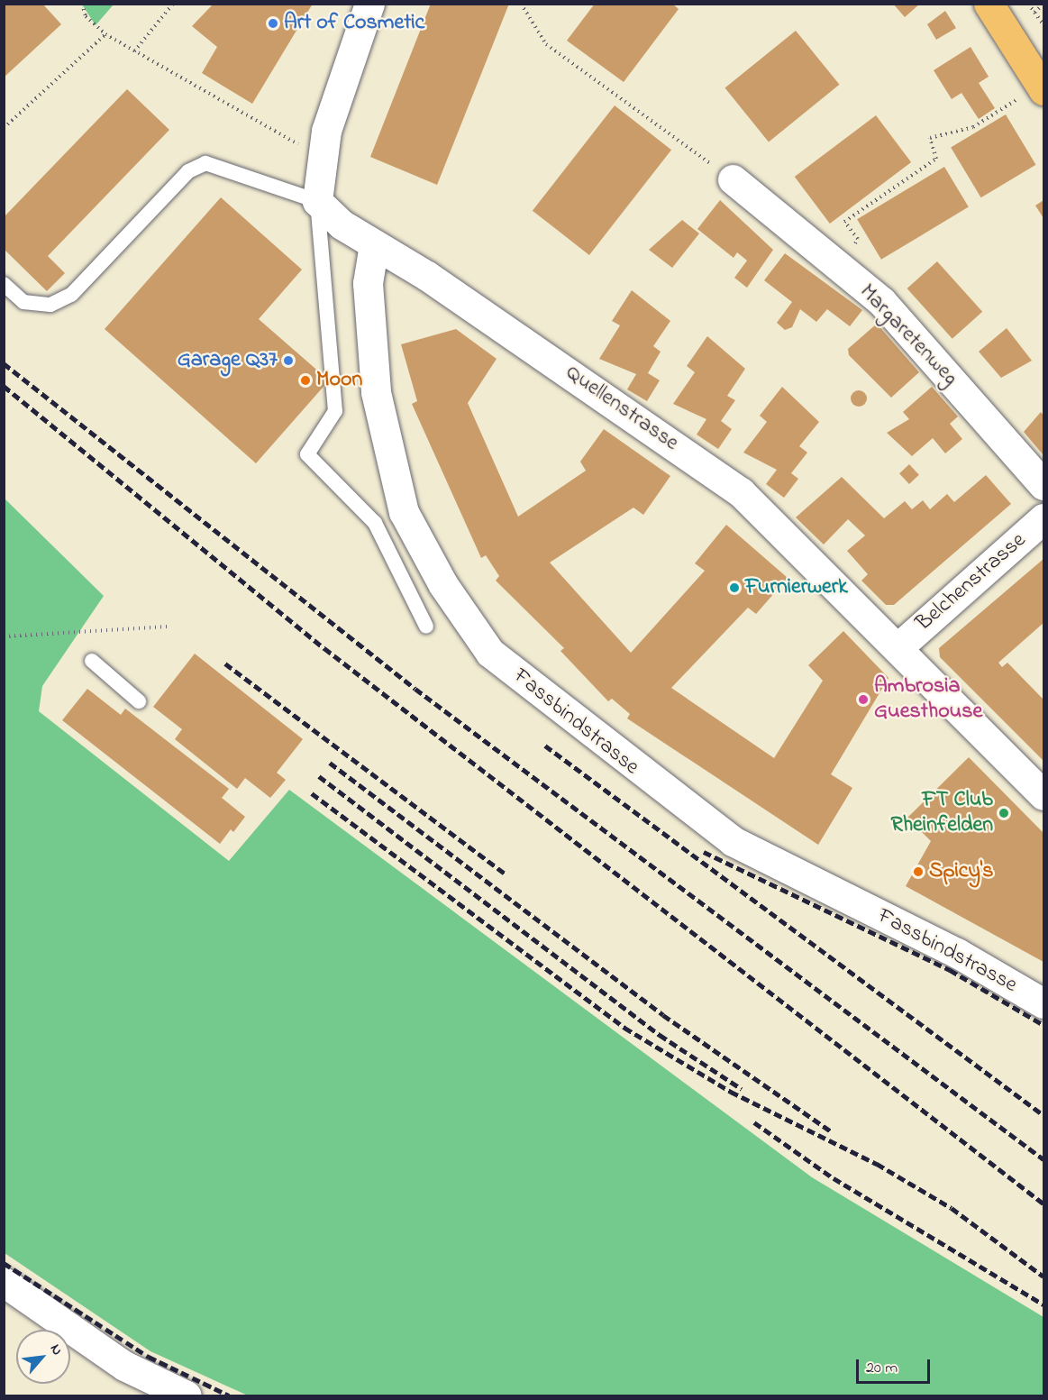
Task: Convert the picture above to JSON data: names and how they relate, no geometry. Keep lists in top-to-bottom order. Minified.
{"streets":{"street":["Margaretenweg","Quellenstrasse","Belchenstrasse","Fassbindstrasse"]},"crossings":[["Quellenstrasse","Belchenstrasse"],["Quellenstrasse","Fassbindstrasse"]],"places":["Art of Cosmetic","Garage Q37","Moon","Furnierwerk","Ambrosia Guesthouse","FT Club Rheinfelden","Spicy's"],"scale_bar":"20 m","north":"top right"}
